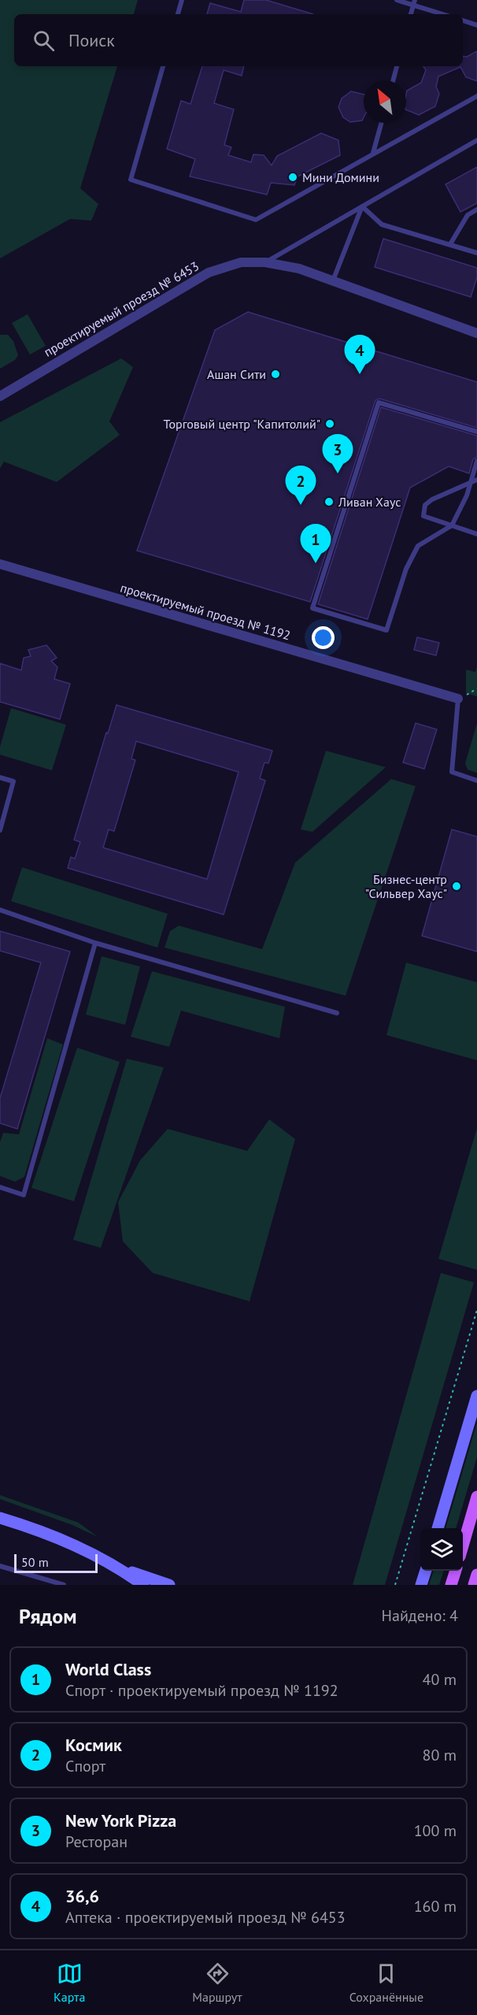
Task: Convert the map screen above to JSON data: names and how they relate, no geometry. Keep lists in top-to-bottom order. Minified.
{"streets":{"street":["проектируемый проезд № 6453","проектируемый проезд № 1192"]},"places":["Мини Домини","Ашан Сити","Торговый центр \"Капитолий\"","Ливан Хаус","Бизнес-центр \"Сильвер Хаус\""],"scale_bar":"50 m","north":"top left","page":{"search":"Поиск","pins":["4","3","2","1"],"scale":"50 m","heading":["Рядом","Найдено: 4"],"list":[{"mark":"1","name":"World Class","note":"Спорт · проектируемый проезд № 1192","value":"40 m"},{"mark":"2","name":"Космик","note":"Спорт","value":"80 m"},{"mark":"3","name":"New York Pizza","note":"Ресторан","value":"100 m"},{"mark":"4","name":"36,6","note":"Аптека · проектируемый проезд № 6453","value":"160 m"}],"nav":["Карта","Маршрут","Сохранённые"]}}
